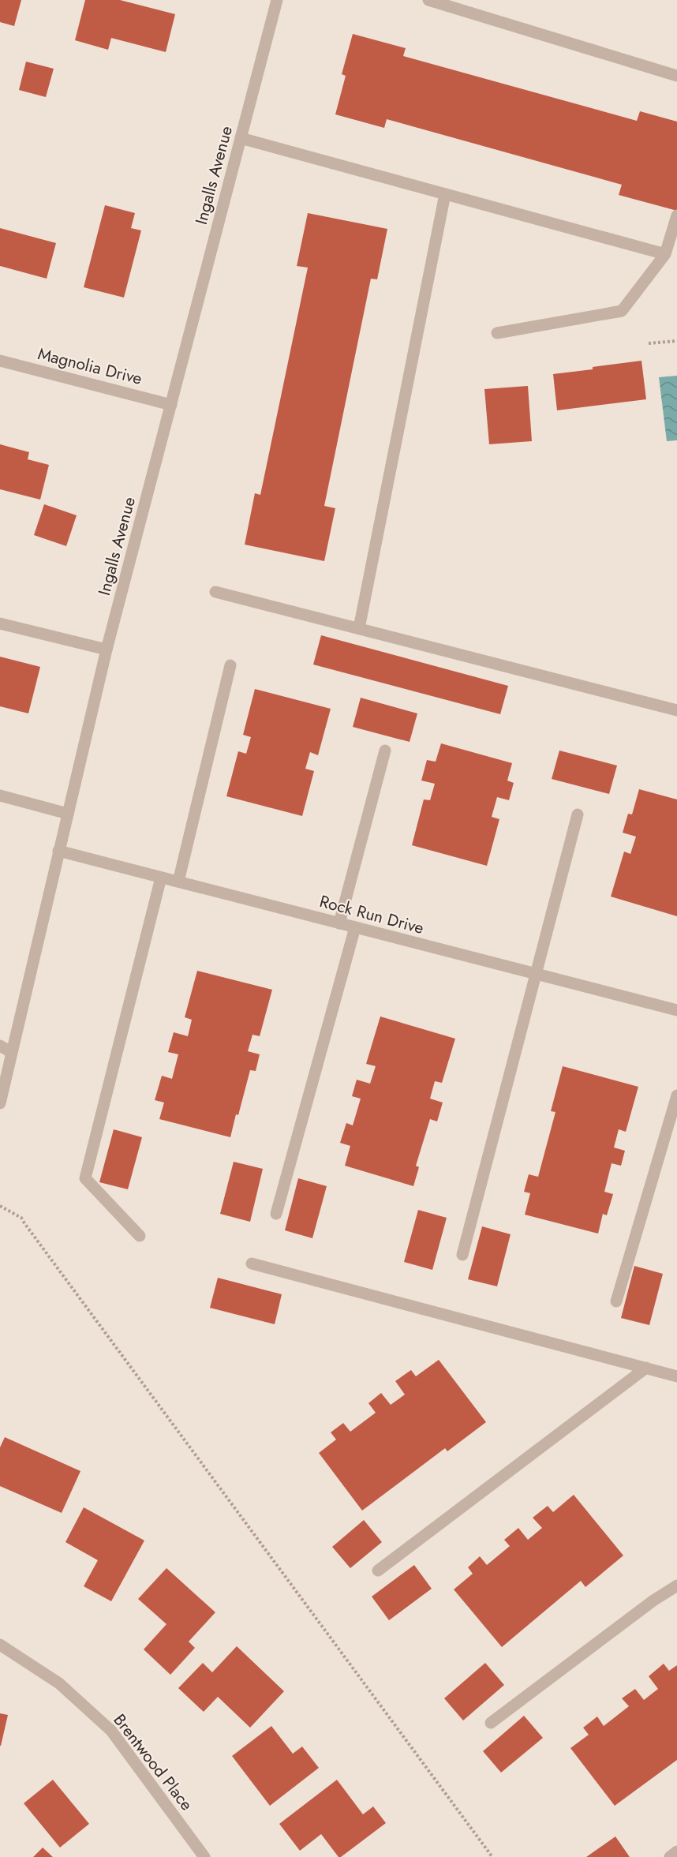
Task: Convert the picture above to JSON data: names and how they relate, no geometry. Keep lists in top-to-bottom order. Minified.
{"streets":{"street":["Ingalls Avenue","Magnolia Drive","Rock Run Drive","Brentwood Place"]},"crossings":[["Ingalls Avenue","Magnolia Drive"],["Ingalls Avenue","Rock Run Drive"]]}
